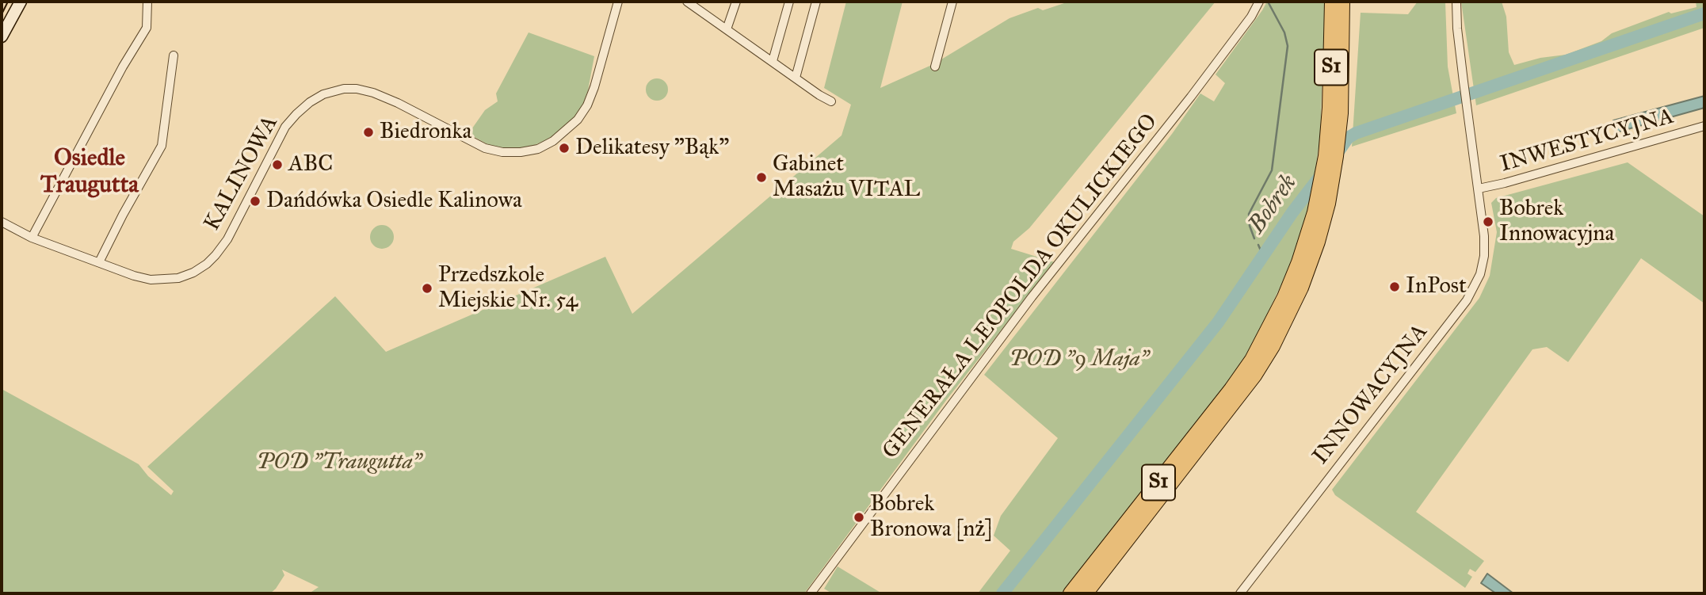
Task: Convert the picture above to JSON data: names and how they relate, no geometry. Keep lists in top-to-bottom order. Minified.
{"streets":{"highway":["S1"],"street":["INWESTYCYJNA","KALINOWA","GENERAŁA LEOPOLDA OKULICKIEGO","INNOWACYJNA"]},"crossings":[["INWESTYCYJNA","INNOWACYJNA"]],"districts":["Osiedle Traugutta"],"water":["Bobrek"],"parks":["POD \"9 Maja\"","POD \"Traugutta\""],"places":["Biedronka","Delikatesy \"Bąk\"","ABC","Gabinet Masażu VITAL","Dańdówka Osiedle Kalinowa","Bobrek Innowacyjna","InPost","Przedszkole Miejskie Nr. 54","Bobrek Bronowa [nż]"]}
